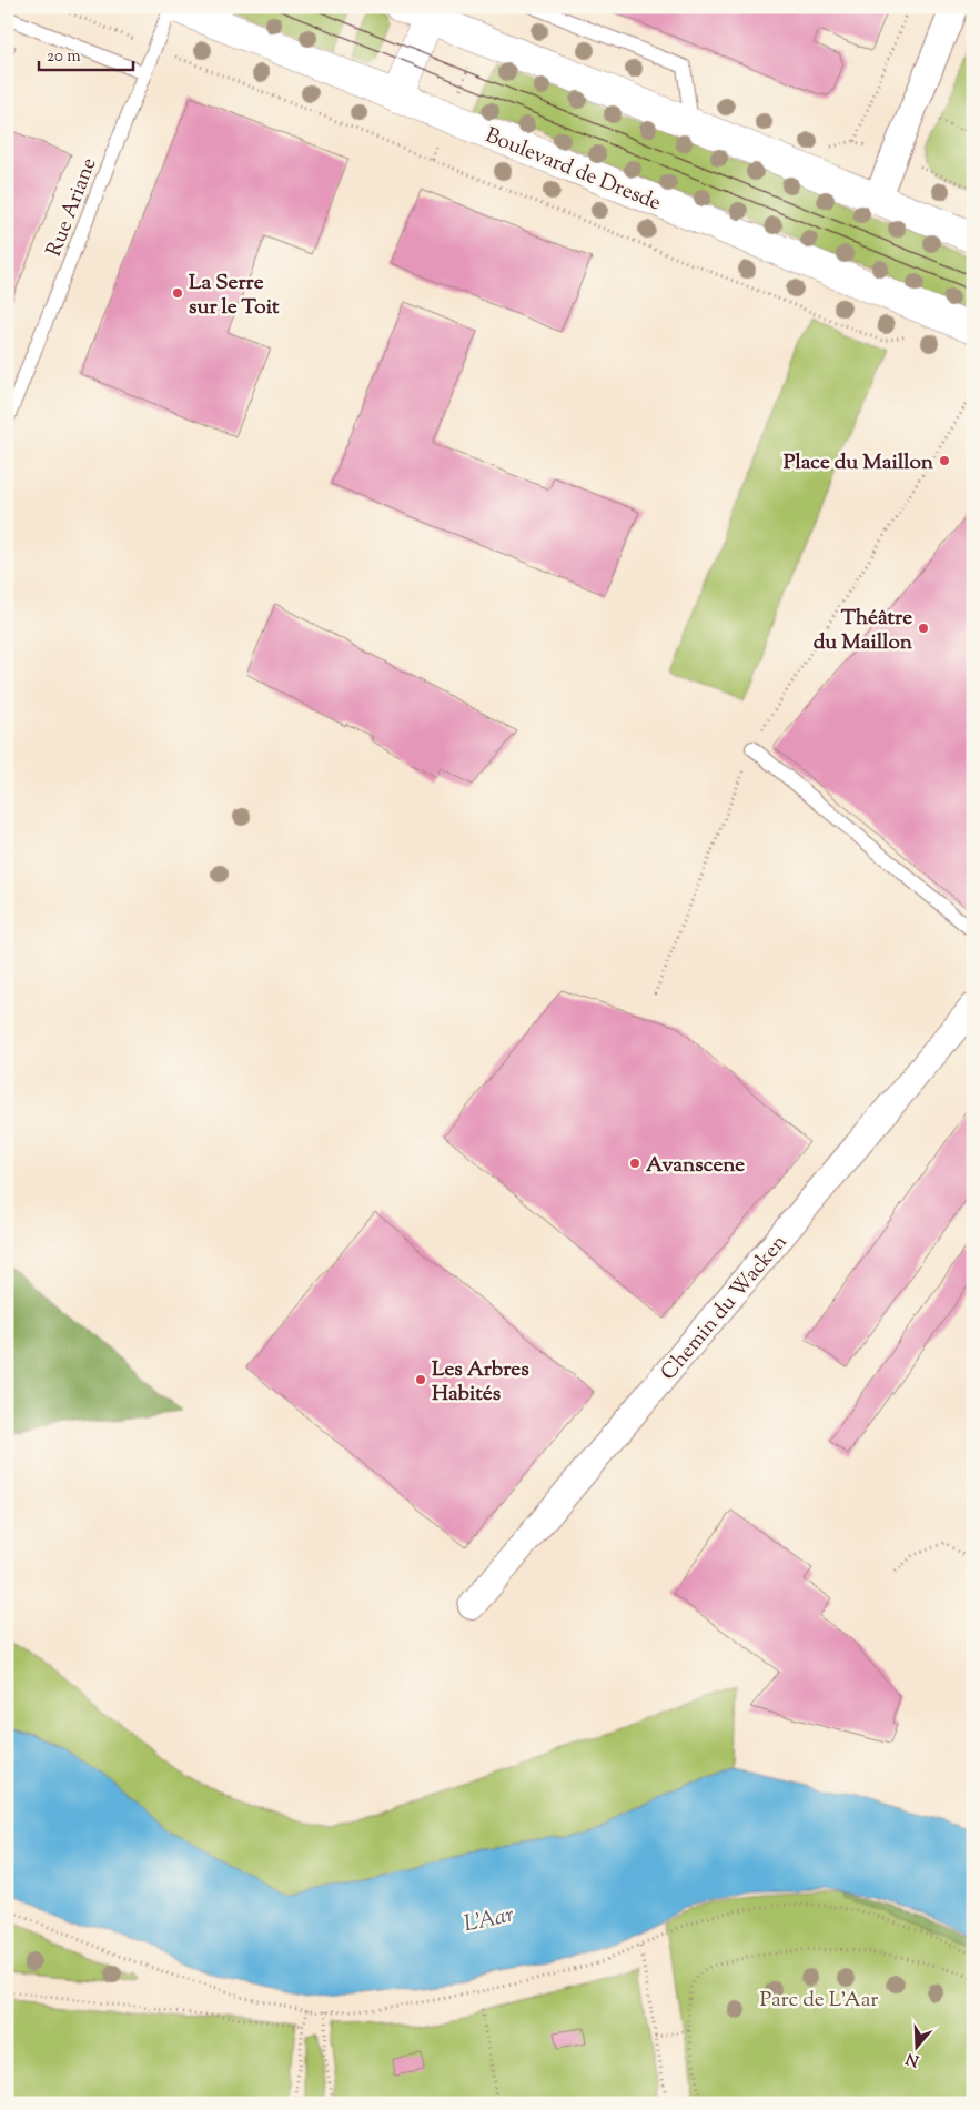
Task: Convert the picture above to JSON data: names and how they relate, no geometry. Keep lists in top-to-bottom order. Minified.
{"streets":{"main road":["Boulevard de Dresde"],"street":["Chemin du Wacken"],"lane":["Rue Ariane"]},"water":["L'Aar"],"parks":["Parc de L'Aar"],"places":["La Serre sur le Toit","Place du Maillon","Théâtre du Maillon","Avanscene","Les Arbres Habités"],"scale_bar":"20 m","north":"bottom"}
